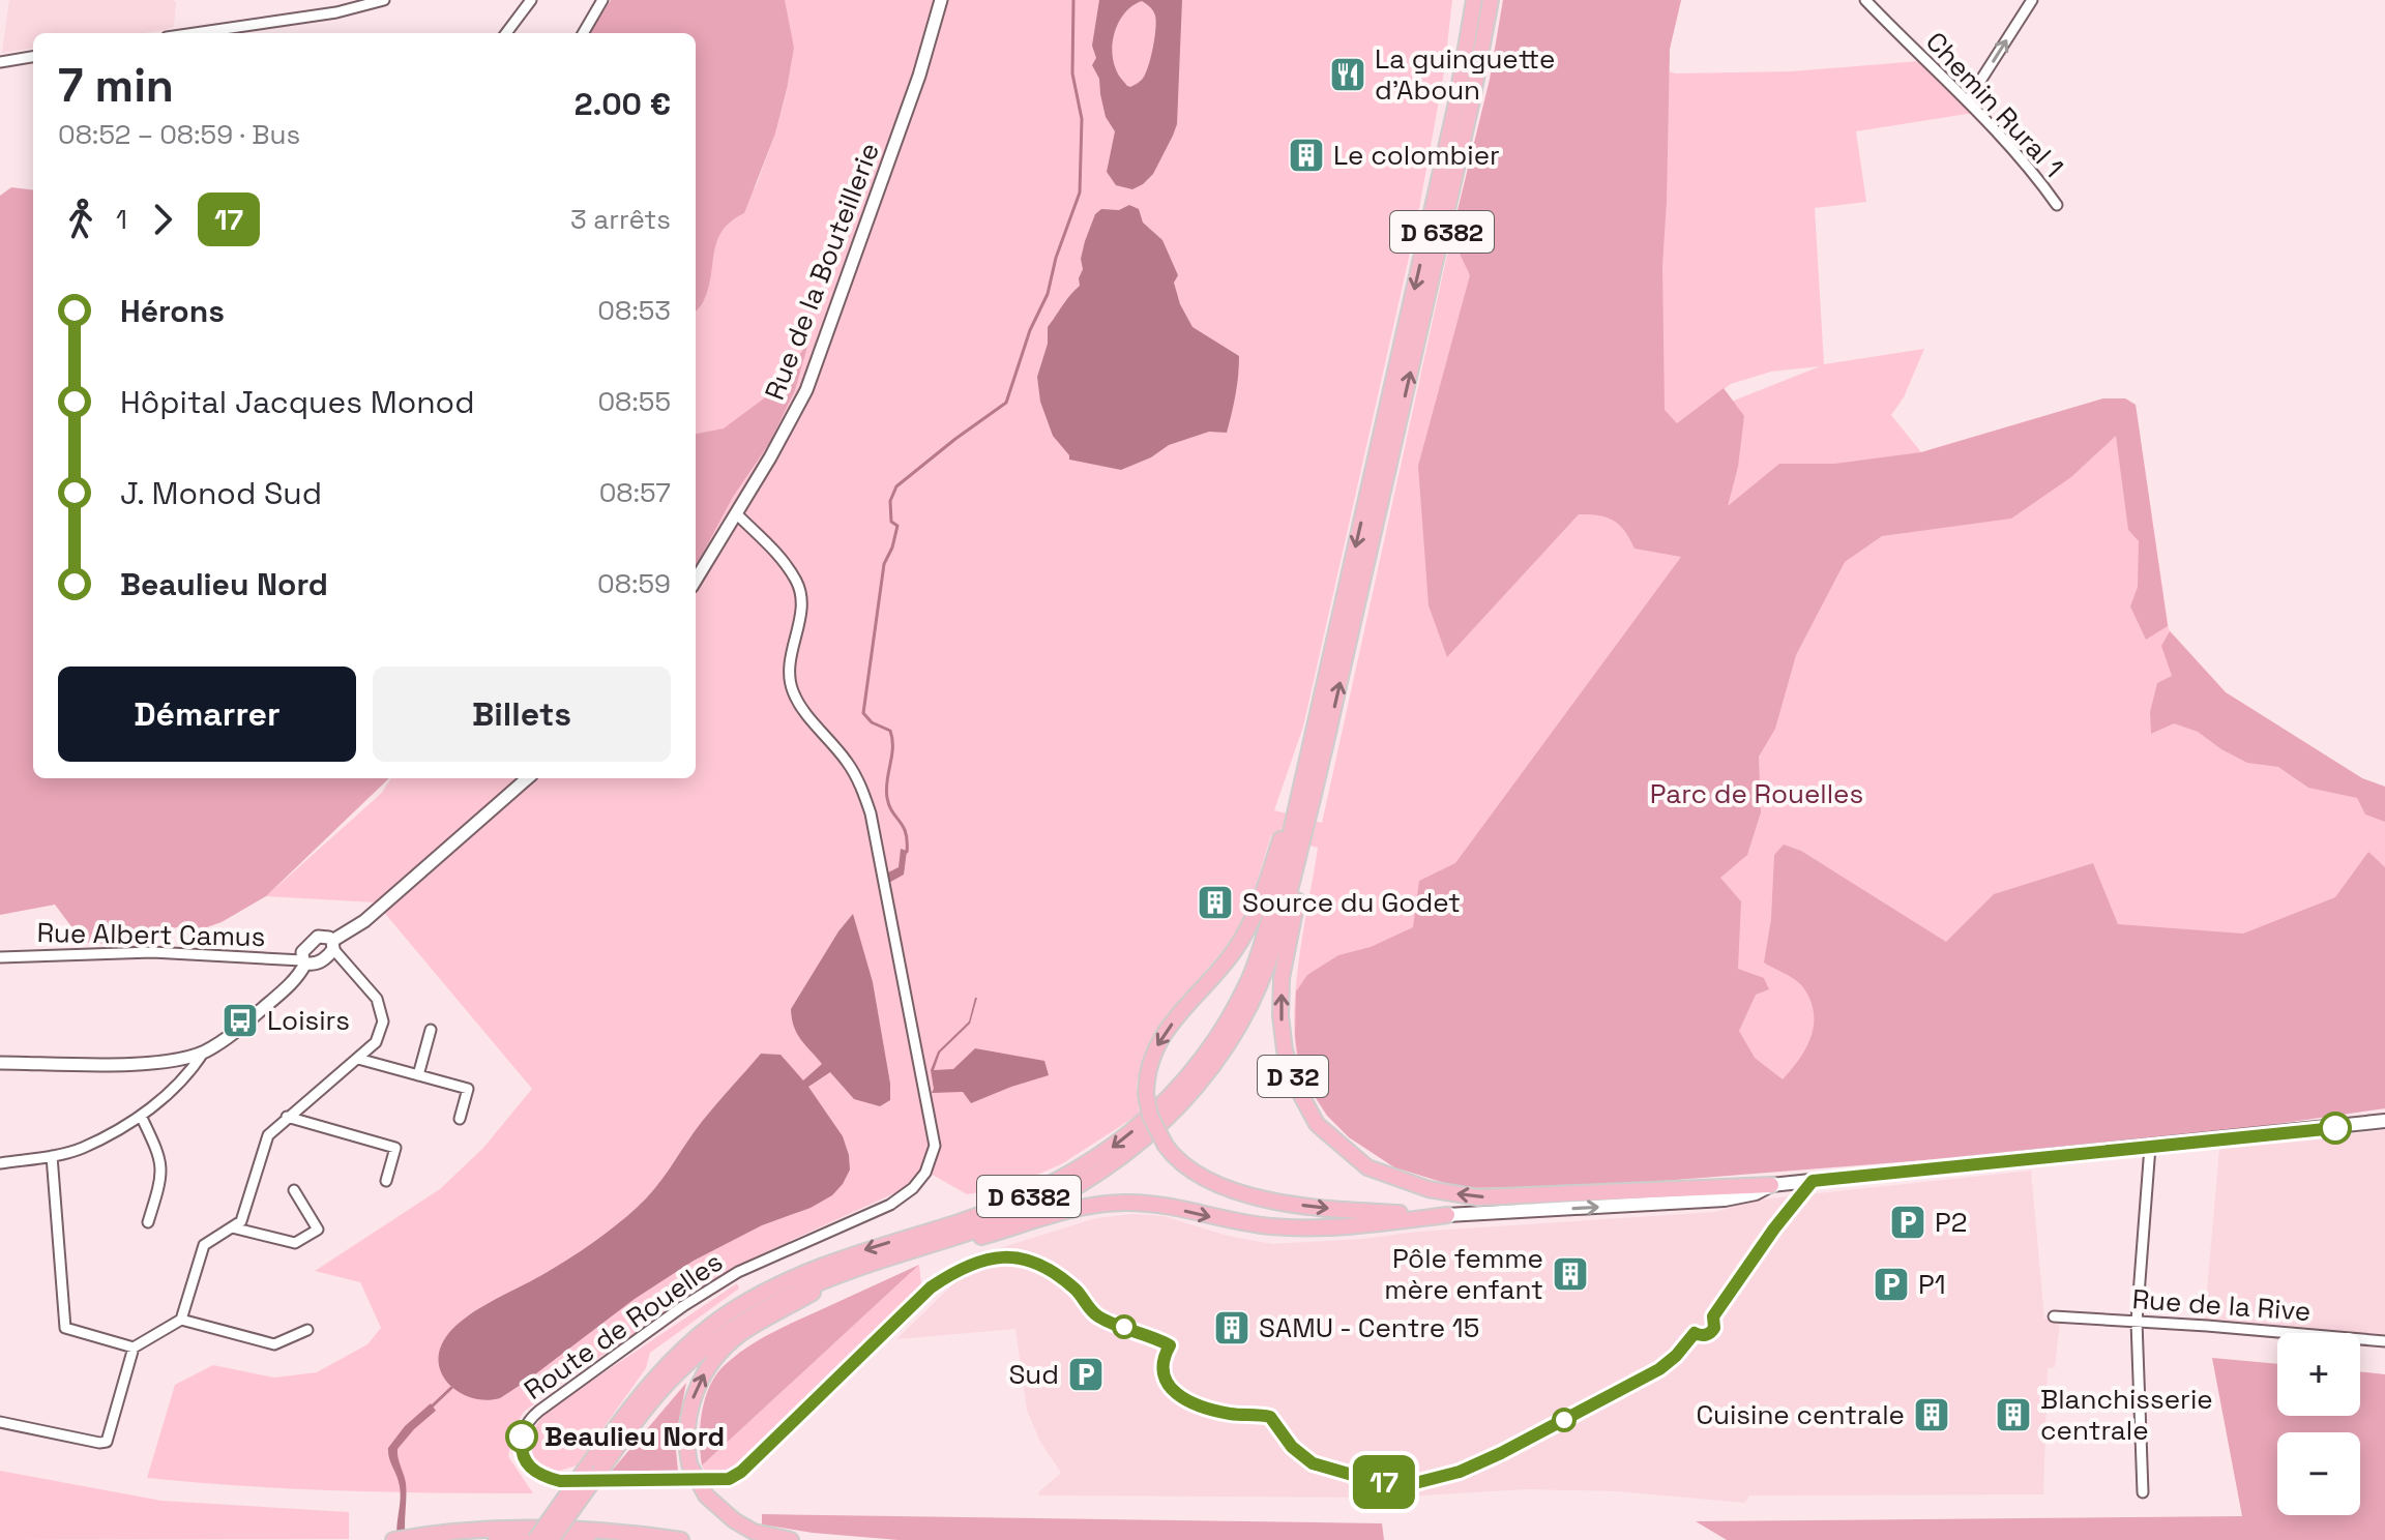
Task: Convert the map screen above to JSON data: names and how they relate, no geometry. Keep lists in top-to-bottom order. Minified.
{"streets":{"highway":["D 6382","D 32"],"street":["Chemin Rural 1","Rue de la Bouteillerie","Rue Albert Camus","Rue de la Rive","Route de Rouelles"]},"crossings":[["D 6382","D 32"],["Rue de la Bouteillerie","Route de Rouelles"]],"parks":["Parc de Rouelles"],"places":{"restaurant":["La guinguette d'Aboun"],"building":["Le colombier","Source du Godet","Pôle femme mère enfant","SAMU - Centre 15","Cuisine centrale","Blanchisserie centrale"],"bus stop":["Loisirs"],"parking":["P2","P1","Sud"],"other":["Beaulieu Nord"]},"lines":["bus line 17"],"page":{"on_map":"17","heading":["7 min","08:52 – 08:59 · Bus","2.00 €"],"legs":["1","17","3 arrêts"],"list":[{"name":"Hérons","value":"08:53"},{"name":"Hôpital Jacques Monod","value":"08:55"},{"name":"J. Monod Sud","value":"08:57"},{"name":"Beaulieu Nord","value":"08:59"}],"buttons":["Démarrer","Billets"],"map_buttons":["+","−"]}}
